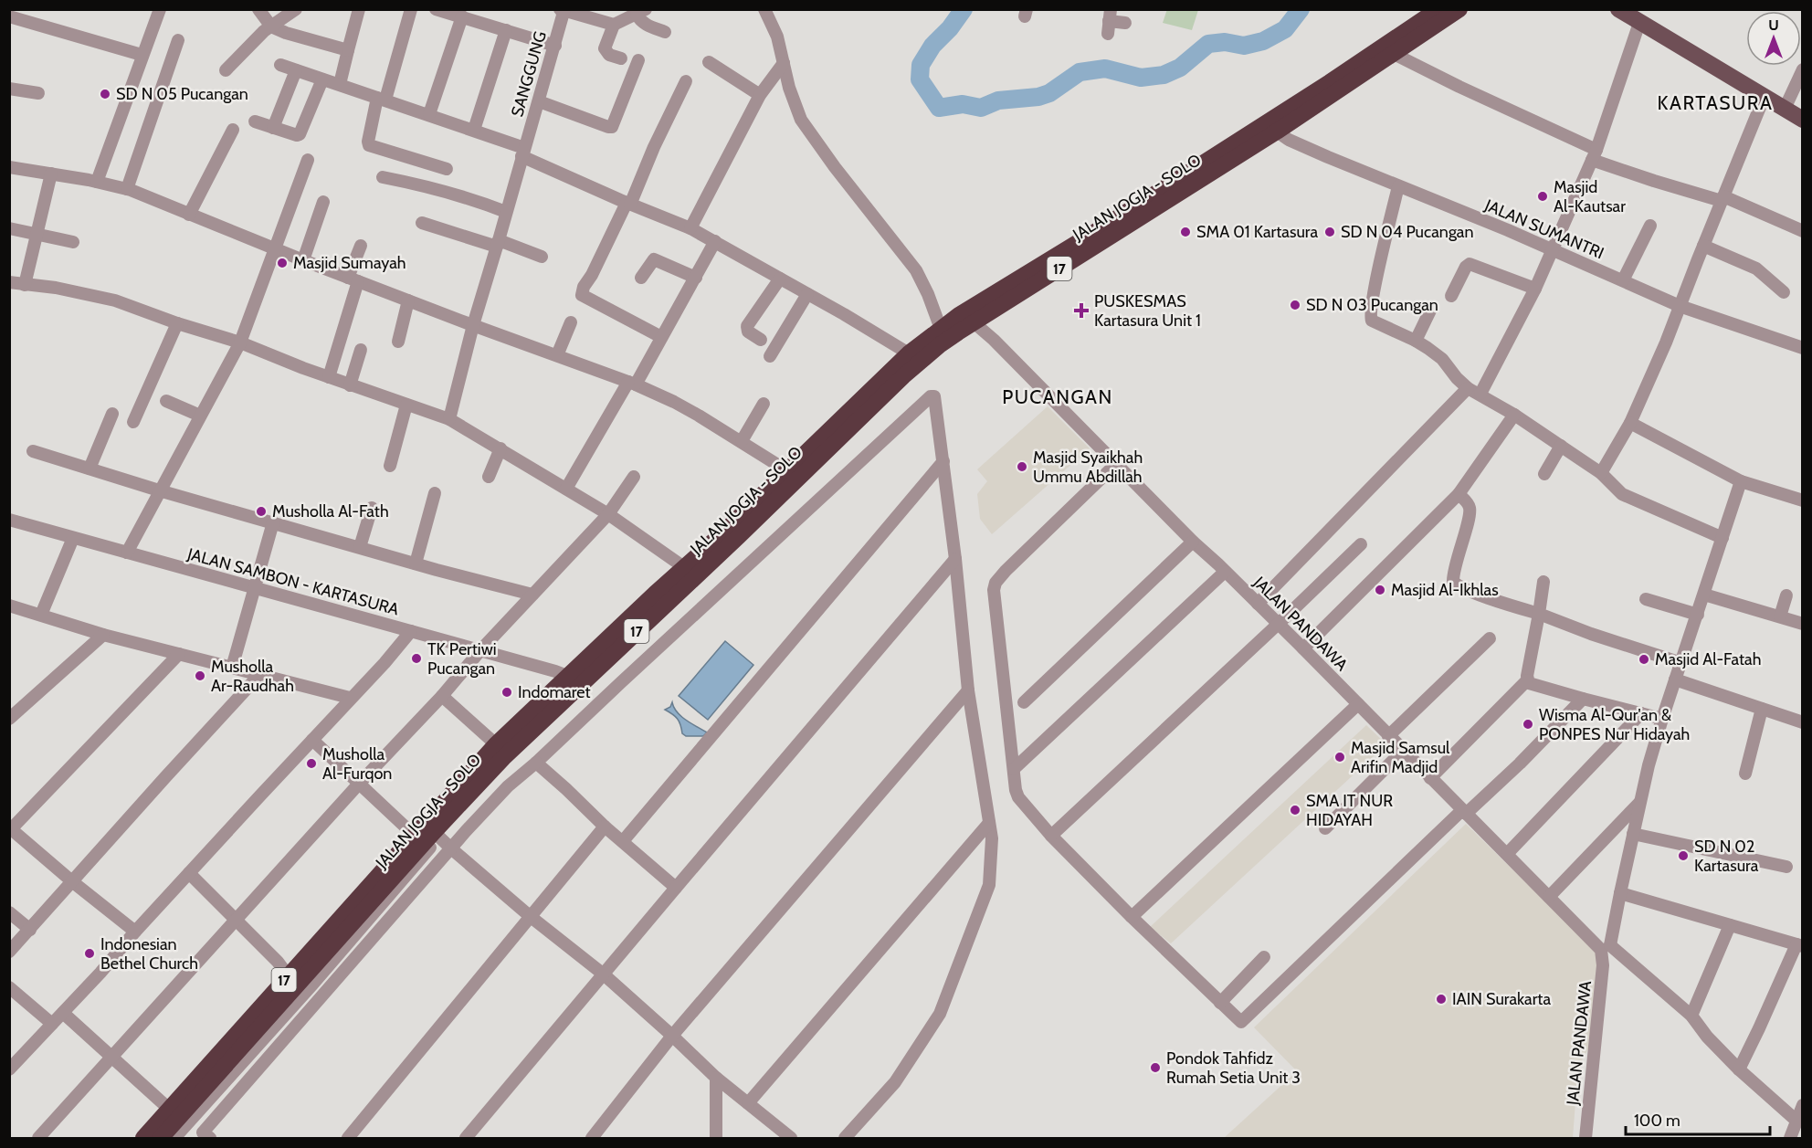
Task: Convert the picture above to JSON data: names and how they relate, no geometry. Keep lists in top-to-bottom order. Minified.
{"streets":{"highway":["JALAN JOGJA - SOLO","17"],"street":["SANGGUNG","JALAN SUMANTRI","JALAN SAMBON - KARTASURA","JALAN PANDAWA"]},"crossings":[["JALAN JOGJA - SOLO","JALAN SUMANTRI"],["JALAN JOGJA - SOLO","JALAN SAMBON - KARTASURA"],["JALAN JOGJA - SOLO","JALAN PANDAWA"]],"districts":["KARTASURA","PUCANGAN"],"places":{"other":["SD N 05 Pucangan","Masjid Al-Kautsar","SMA 01 Kartasura","SD N 04 Pucangan","Masjid Sumayah","SD N 03 Pucangan","Masjid Syaikhah Ummu Abdillah","Musholla Al-Fath","Masjid Al-Ikhlas","TK Pertiwi Pucangan","Masjid Al-Fatah","Musholla Ar-Raudhah","Indomaret","Wisma Al-Qur'an & PONPES Nur Hidayah","Masjid Samsul Arifin Madjid","Musholla Al-Furqon","SMA IT NUR HIDAYAH","SD N 02 Kartasura","Indonesian Bethel Church","IAIN Surakarta","Pondok Tahfidz Rumah Setia Unit 3"],"health":["PUSKESMAS Kartasura Unit 1"]},"scale_bar":"100 m","north":"top"}
